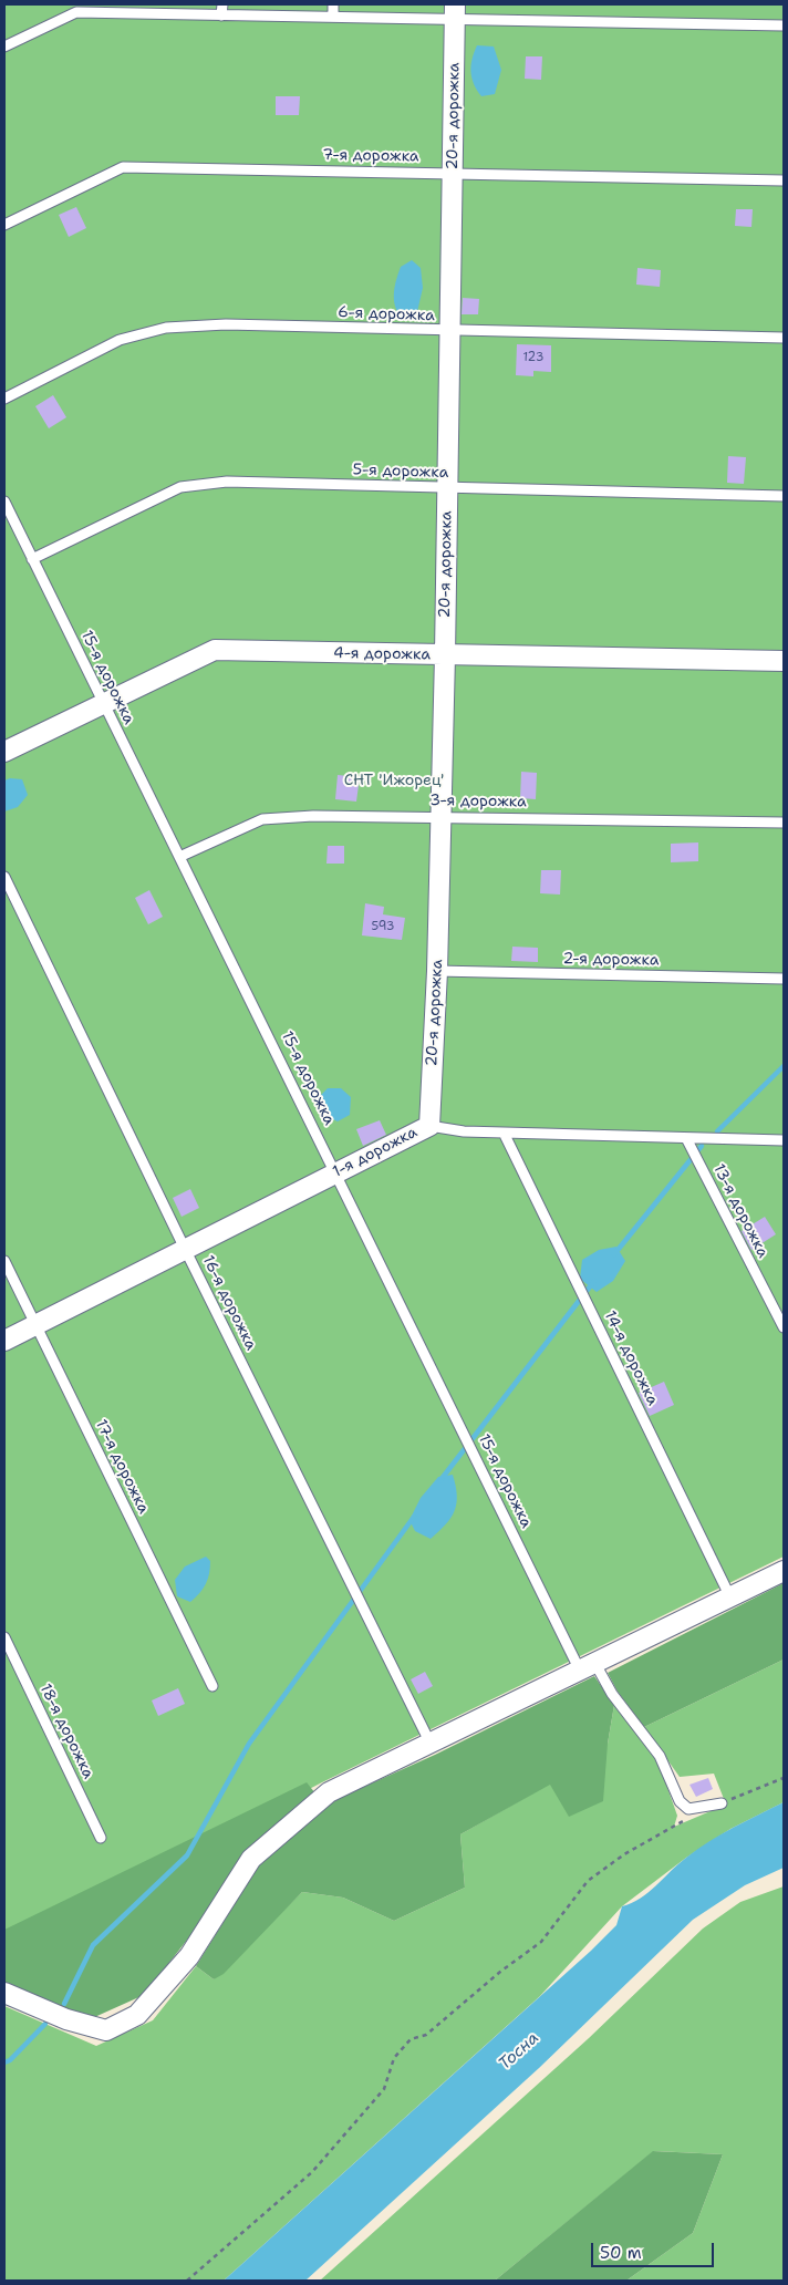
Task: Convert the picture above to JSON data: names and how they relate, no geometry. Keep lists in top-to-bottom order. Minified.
{"streets":{"street":["20-я дорожка","4-я дорожка","1-я дорожка"],"lane":["7-я дорожка","6-я дорожка","5-я дорожка","15-я дорожка","3-я дорожка","2-я дорожка","13-я дорожка","16-я дорожка","14-я дорожка","17-я дорожка","18-я дорожка"]},"crossings":[["20-я дорожка","7-я дорожка"],["20-я дорожка","6-я дорожка"],["20-я дорожка","5-я дорожка"],["20-я дорожка","4-я дорожка"],["20-я дорожка","3-я дорожка"],["20-я дорожка","2-я дорожка"],["20-я дорожка","1-я дорожка"],["5-я дорожка","15-я дорожка"],["4-я дорожка","15-я дорожка"],["15-я дорожка","3-я дорожка"],["15-я дорожка","1-я дорожка"],["1-я дорожка","13-я дорожка"],["1-я дорожка","16-я дорожка"],["1-я дорожка","14-я дорожка"],["1-я дорожка","17-я дорожка"]],"water":["Тосна"],"parks":["СНТ 'Ижорец'"],"house_numbers":["123","593"],"scale_bar":"50 m"}
